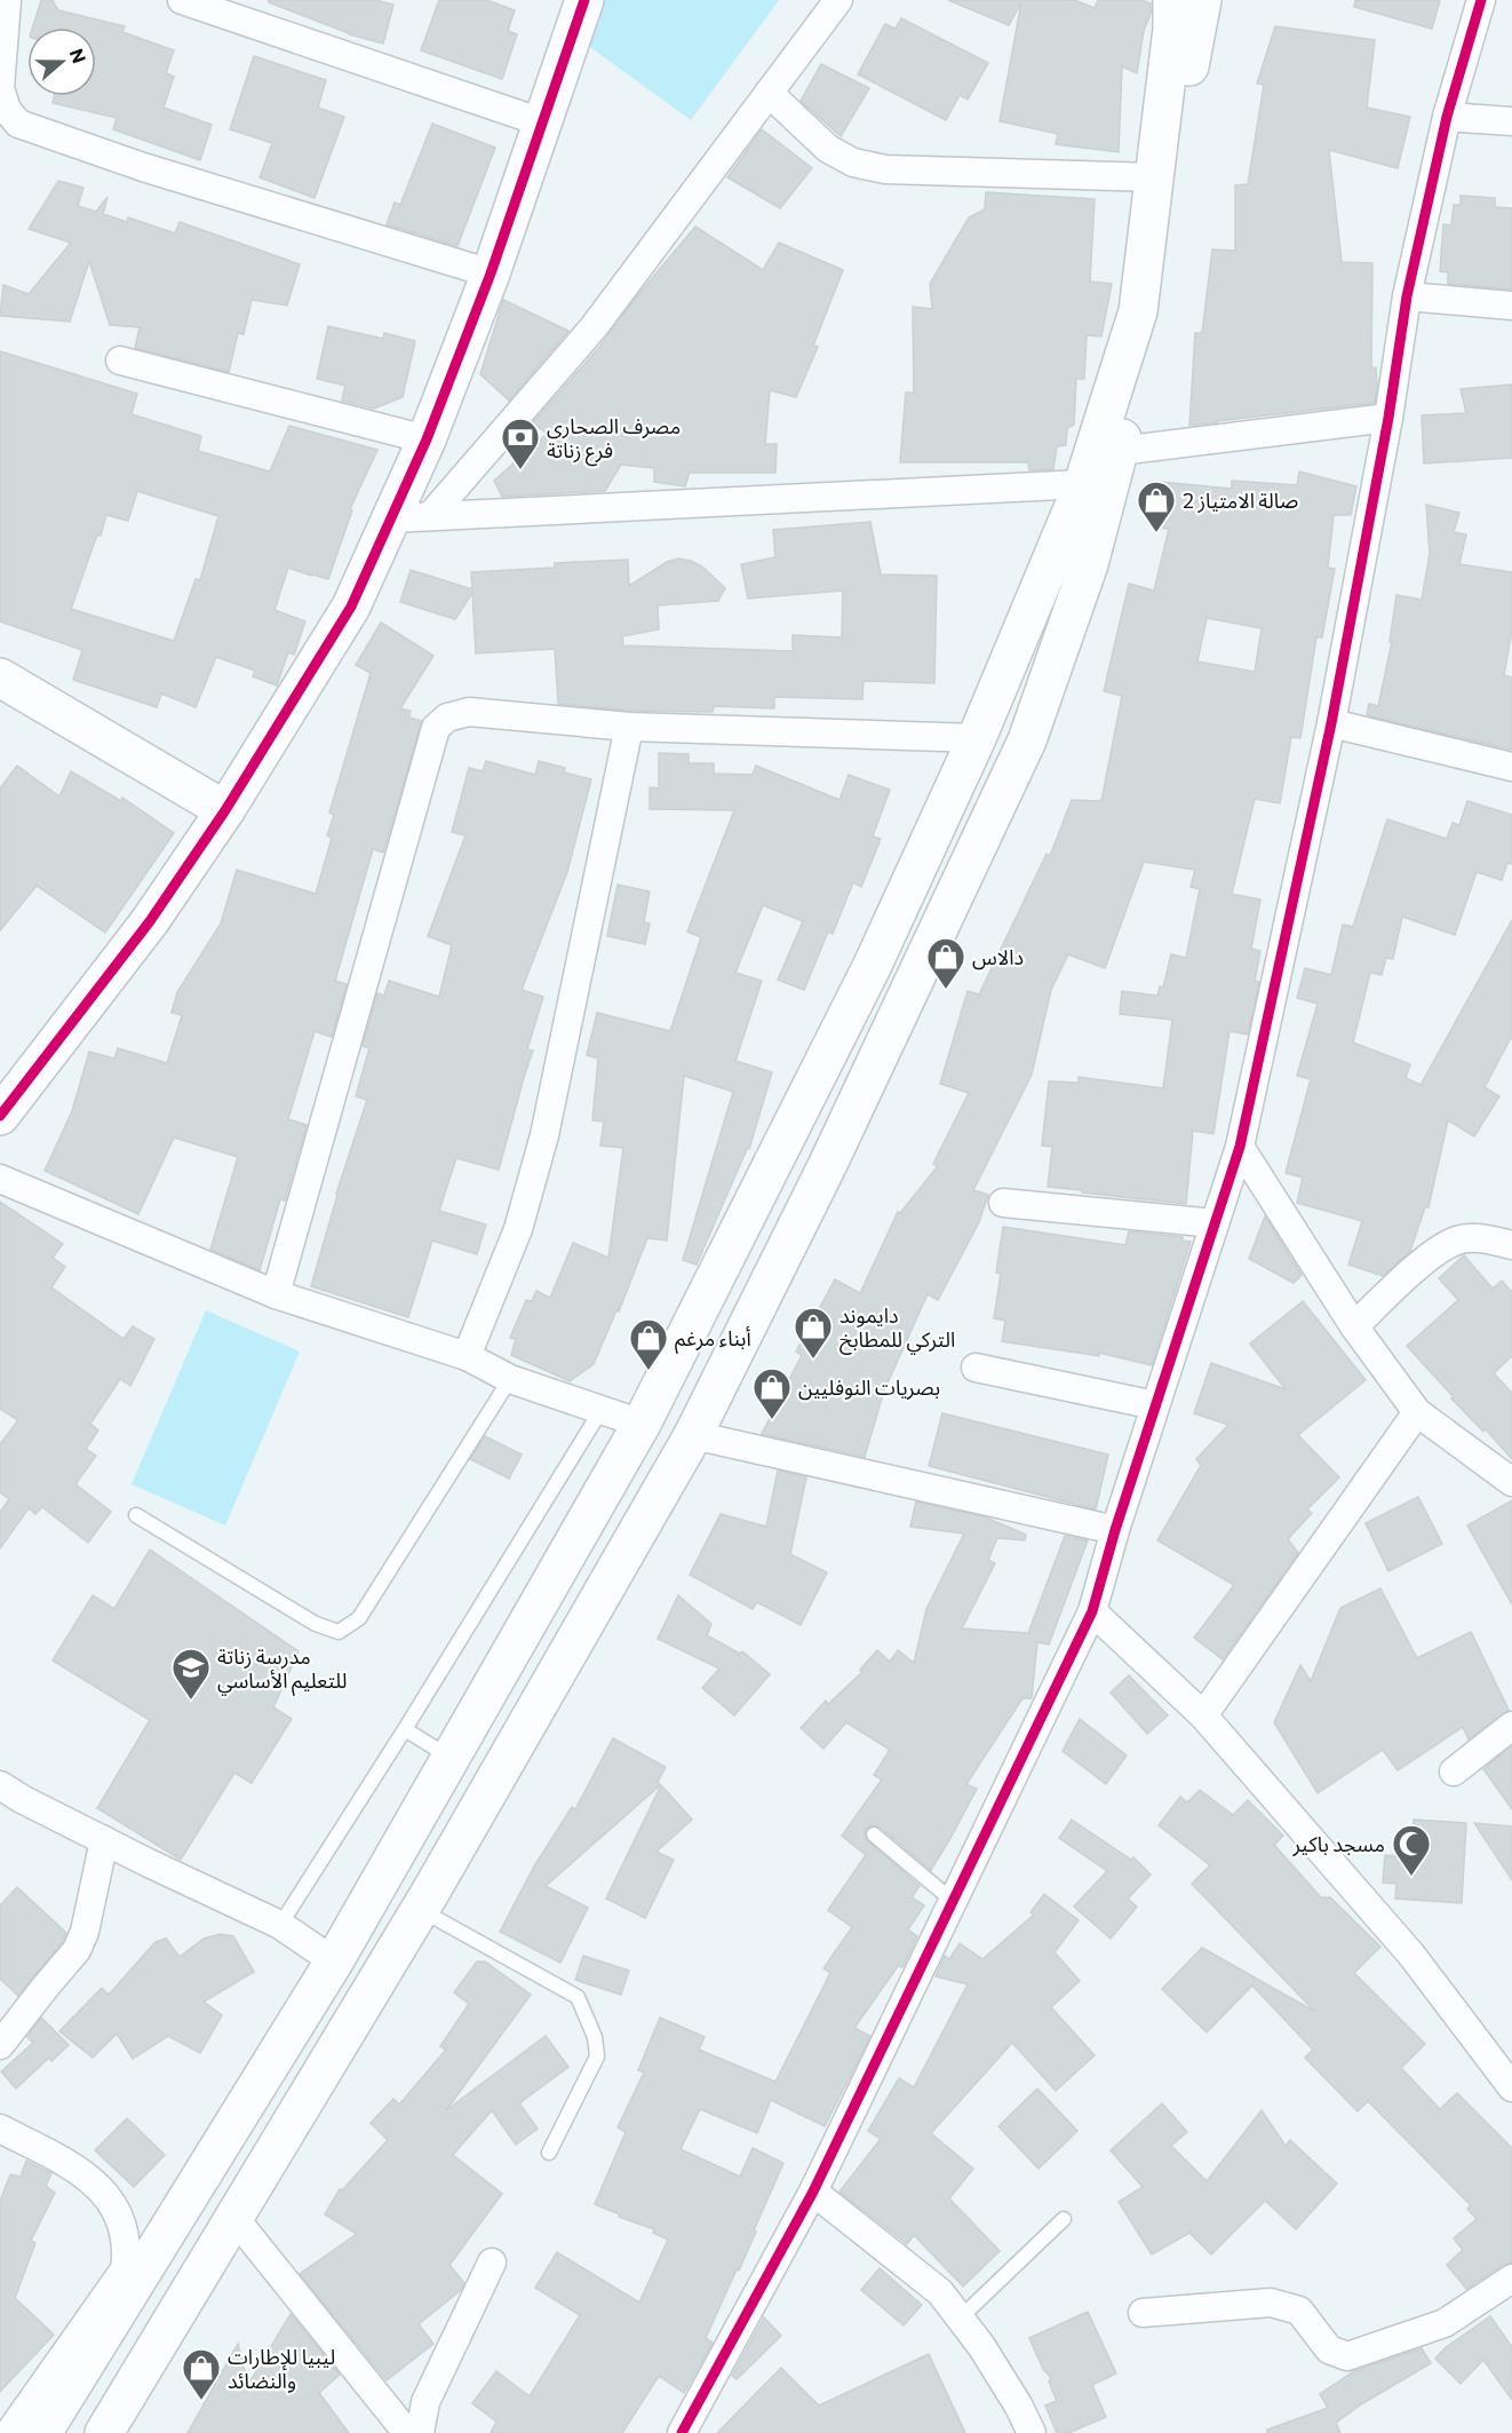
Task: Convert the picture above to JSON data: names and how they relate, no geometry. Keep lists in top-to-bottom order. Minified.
{"places":{"bank":["مصرف الصحارى فرع زناتة"],"shop":["صالة الامتياز 2","دالاس","دايموند التركي للمطابخ","أبناء مرغم","بصريات النوفليين","ليبيا للإطارات والنضائد"],"school or university":["مدرسة زناتة للتعليم الأساسي"],"mosque":["مسجد باكير"]},"north":"right"}
